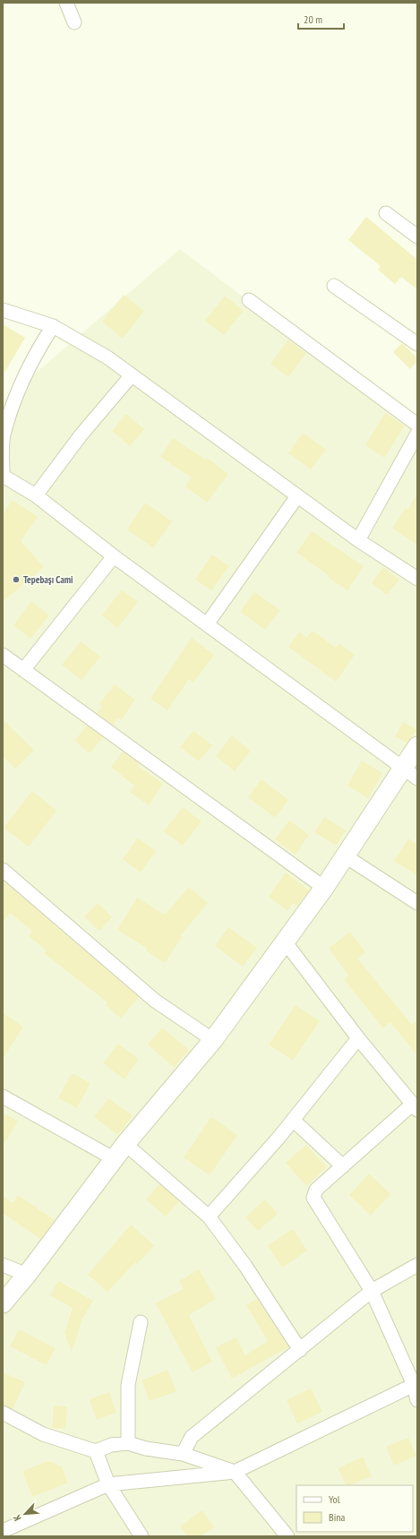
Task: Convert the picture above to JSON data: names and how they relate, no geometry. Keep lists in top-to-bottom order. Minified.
{"places":["Tepebaşı Cami"],"legend":["Yol","Bina"],"scale_bar":"20 m","north":"bottom left"}
